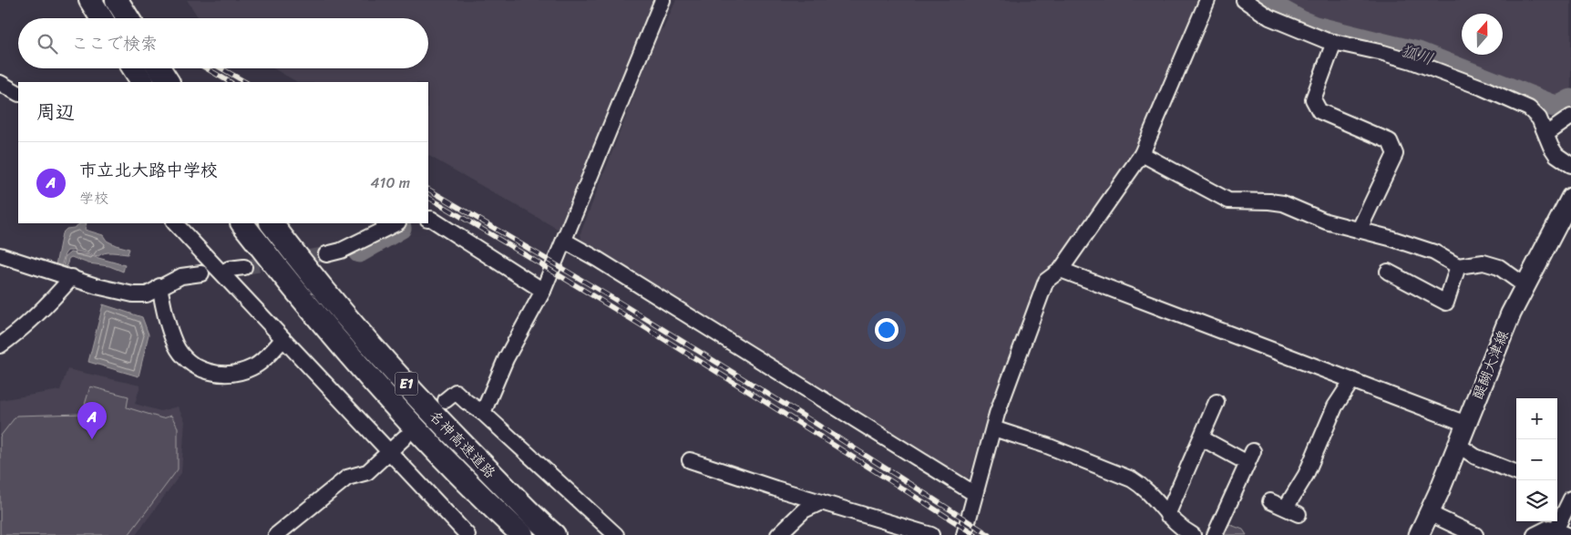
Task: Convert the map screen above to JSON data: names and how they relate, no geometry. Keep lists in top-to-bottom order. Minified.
{"streets":{"highway":["E1","名神高速道路"],"main road":["醍醐大津線"]},"water":["狐川"],"north":"top","page":{"search":"ここで検索","heading":"周辺","list":[{"mark":"A","name":"市立北大路中学校","note":"学校","value":"410 m"}],"map_buttons":["+","−"],"pins":"A"}}
